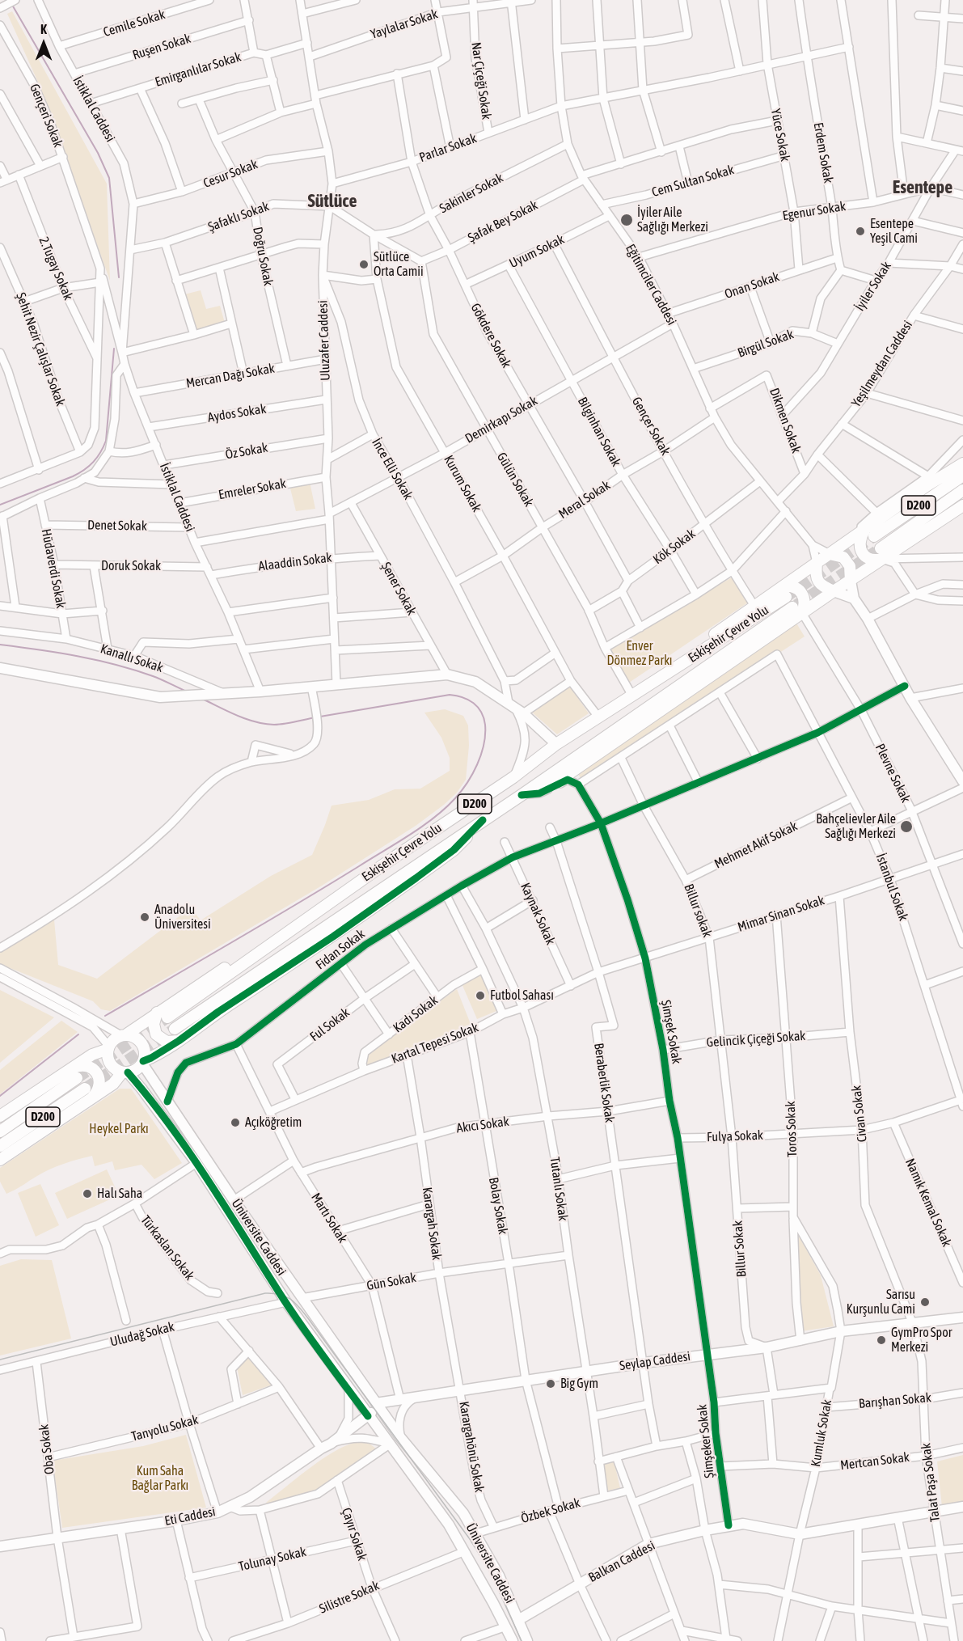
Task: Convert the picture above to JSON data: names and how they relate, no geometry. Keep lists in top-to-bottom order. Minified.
{"streets":{"highway":["D200","Eskişehir Çevre Yolu"],"main road":["Kanallı Sokak","Üniversite Caddesi","Seylap Caddesi","Eti Caddesi","Balkan Caddesi"],"street":["Cemile Sokak","Yaylalar Sokak","Ruşen Sokak","Emirganlılar Sokak","Nar Çiçeği Sokak","İstiklal Caddesi","Gençeri Sokak","Yüce Sokak","Parlar Sokak","Erdem Sokak","Cesur Sokak","Cem Sultan Sokak","Sakinler Sokak","Egenur Sokak","Şafaklı Sokak","Şafak Bey Sokak","Uyum Sokak","Doğru Sokak","2.Tugay Sokak","Eğitimciler Caddesi","Onan Sokak","İyiler Sokak","Gökdere Sokak","Uluzafer Caddesi","Birgül Sokak","Şehit Nezir Çalışlar Sokak","Yeşilmeydan Caddesi","Mercan Dağı Sokak","Aydos Sokak","Demirkapı Sokak","Dikmen Sokak","Gençer Sokak","Bilginhan Sokak","Öz Sokak","İnce Elli Sokak","Gülün Sokak","Kurum Sokak","Emreler Sokak","Meral Sokak","Denet Sokak","Kök Sokak","Alaaddin Sokak","Doruk Sokak","Hüdaverdi Sokak","Şener Sokak","Plevne Sokak","Mehmet Akif Sokak","İstanbul Sokak","Billur sokak","Kaynak Sokak","Mimar Sinan Sokak","Fidan Sokak","Kadı Sokak","Ful Sokak","Şimşek Sokak","Gelincik Çiçeği Sokak","Kartal Tepesi Sokak","Beraberlik Sokak","Civan Sokak","Akıcı Sokak","Toros Sokak","Fulya Sokak","Tutanlı Sokak","Namık Kemal Sokak","Bolay Sokak","Martı Sokak","Karargah Sokak","Türkaslan Sokak","Billur Sokak","Gün Sokak","Uludağ Sokak","Barışhan Sokak","Tanyolu Sokak","Kumluk Sokak","Şimşeker Sokak","Karargahönü Sokak","Oba Sokak","Mertcan Sokak","Talat Paşa Sokak","Özbek Sokak","Çayır Sokak","Tolunay Sokak","Silistre Sokak"]},"crossings":[["Cemile Sokak","İstiklal Caddesi"],["Yaylalar Sokak","Nar Çiçeği Sokak"],["Yaylalar Sokak","Uluzafer Caddesi"],["Ruşen Sokak","İstiklal Caddesi"],["Emirganlılar Sokak","İstiklal Caddesi"],["Emirganlılar Sokak","Uluzafer Caddesi"],["Nar Çiçeği Sokak","Parlar Sokak"],["İstiklal Caddesi","Cesur Sokak"],["İstiklal Caddesi","Şafaklı Sokak"],["İstiklal Caddesi","Mercan Dağı Sokak"],["İstiklal Caddesi","Aydos Sokak"],["İstiklal Caddesi","Demirkapı Sokak"],["İstiklal Caddesi","Öz Sokak"],["İstiklal Caddesi","Emreler Sokak"],["İstiklal Caddesi","Denet Sokak"],["İstiklal Caddesi","Alaaddin Sokak"],["İstiklal Caddesi","Doruk Sokak"],["İstiklal Caddesi","Kanallı Sokak"],["Yüce Sokak","Parlar Sokak"],["Yüce Sokak","Cem Sultan Sokak"],["Yüce Sokak","Egenur Sokak"],["Yüce Sokak","Şafak Bey Sokak"],["Yüce Sokak","Onan Sokak"],["Parlar Sokak","Erdem Sokak"],["Parlar Sokak","Eğitimciler Caddesi"],["Parlar Sokak","Gökdere Sokak"],["Parlar Sokak","Uluzafer Caddesi"],["Erdem Sokak","Egenur Sokak"],["Erdem Sokak","Onan Sokak"],["Cesur Sokak","Doğru Sokak"],["Cesur Sokak","Uluzafer Caddesi"],["Cem Sultan Sokak","Eğitimciler Caddesi"],["Sakinler Sokak","Eğitimciler Caddesi"],["Sakinler Sokak","Gökdere Sokak"],["Sakinler Sokak","Kurum Sokak"],["Egenur Sokak","Eğitimciler Caddesi"],["Egenur Sokak","İyiler Sokak"],["Şafaklı Sokak","Doğru Sokak"],["Şafaklı Sokak","Uluzafer Caddesi"],["Şafak Bey Sokak","Eğitimciler Caddesi"],["Şafak Bey Sokak","Gökdere Sokak"],["Şafak Bey Sokak","Gülün Sokak"],["Uyum Sokak","Eğitimciler Caddesi"],["Uyum Sokak","Gökdere Sokak"],["Uyum Sokak","Gençer Sokak"],["Uyum Sokak","Bilginhan Sokak"],["Doğru Sokak","Mercan Dağı Sokak"],["Eğitimciler Caddesi","Onan Sokak"],["Eğitimciler Caddesi","Birgül Sokak"],["Eğitimciler Caddesi","Yeşilmeydan Caddesi"],["Eğitimciler Caddesi","Demirkapı Sokak"],["Eğitimciler Caddesi","Dikmen Sokak"],["Eğitimciler Caddesi","Meral Sokak"],["Eğitimciler Caddesi","Kök Sokak"],["Eğitimciler Caddesi","Eskişehir Çevre Yolu"],["İyiler Sokak","Birgül Sokak"],["İyiler Sokak","Dikmen Sokak"],["Gökdere Sokak","Demirkapı Sokak"],["Gökdere Sokak","Meral Sokak"],["Gökdere Sokak","Kök Sokak"],["Uluzafer Caddesi","Mercan Dağı Sokak"],["Uluzafer Caddesi","Aydos Sokak"],["Uluzafer Caddesi","Demirkapı Sokak"],["Uluzafer Caddesi","Öz Sokak"],["Uluzafer Caddesi","İnce Elli Sokak"],["Uluzafer Caddesi","Emreler Sokak"],["Uluzafer Caddesi","Alaaddin Sokak"],["Yeşilmeydan Caddesi","Dikmen Sokak"],["Demirkapı Sokak","Gençer Sokak"],["Demirkapı Sokak","Bilginhan Sokak"],["Demirkapı Sokak","İnce Elli Sokak"],["Demirkapı Sokak","Gülün Sokak"],["Demirkapı Sokak","Kurum Sokak"],["Demirkapı Sokak","Şener Sokak"],["Gençer Sokak","Meral Sokak"],["Gençer Sokak","Kök Sokak"],["Bilginhan Sokak","Meral Sokak"],["Bilginhan Sokak","Kök Sokak"],["İnce Elli Sokak","Meral Sokak"],["İnce Elli Sokak","Eskişehir Çevre Yolu"],["Gülün Sokak","Meral Sokak"],["Gülün Sokak","Kök Sokak"],["Kurum Sokak","Meral Sokak"],["Denet Sokak","Hüdaverdi Sokak"],["Alaaddin Sokak","Şener Sokak"],["Doruk Sokak","Hüdaverdi Sokak"],["Hüdaverdi Sokak","Kanallı Sokak"],["Eskişehir Çevre Yolu","Plevne Sokak"],["Eskişehir Çevre Yolu","Üniversite Caddesi"],["Plevne Sokak","Mimar Sinan Sokak"],["Plevne Sokak","Fidan Sokak"],["Mehmet Akif Sokak","İstanbul Sokak"],["Mehmet Akif Sokak","Billur sokak"],["İstanbul Sokak","Mimar Sinan Sokak"],["İstanbul Sokak","Fidan Sokak"],["İstanbul Sokak","Fulya Sokak"],["Billur sokak","Mimar Sinan Sokak"],["Billur sokak","Fidan Sokak"],["Billur sokak","Gelincik Çiçeği Sokak"],["Billur sokak","Fulya Sokak"],["Billur sokak","Billur Sokak"],["Kaynak Sokak","Fidan Sokak"],["Kaynak Sokak","Kartal Tepesi Sokak"],["Mimar Sinan Sokak","Şimşek Sokak"],["Mimar Sinan Sokak","Kartal Tepesi Sokak"],["Mimar Sinan Sokak","Beraberlik Sokak"],["Mimar Sinan Sokak","Civan Sokak"],["Mimar Sinan Sokak","Toros Sokak"],["Fidan Sokak","Şimşek Sokak"],["Fidan Sokak","Beraberlik Sokak"],["Fidan Sokak","Tutanlı Sokak"],["Fidan Sokak","Martı Sokak"],["Fidan Sokak","Üniversite Caddesi"],["Kadı Sokak","Kartal Tepesi Sokak"],["Ful Sokak","Kartal Tepesi Sokak"],["Şimşek Sokak","Gelincik Çiçeği Sokak"],["Şimşek Sokak","Akıcı Sokak"],["Şimşek Sokak","Fulya Sokak"],["Şimşek Sokak","Seylap Caddesi"],["Şimşek Sokak","Şimşeker Sokak"],["Gelincik Çiçeği Sokak","Civan Sokak"],["Gelincik Çiçeği Sokak","Toros Sokak"],["Kartal Tepesi Sokak","Beraberlik Sokak"],["Kartal Tepesi Sokak","Tutanlı Sokak"],["Kartal Tepesi Sokak","Bolay Sokak"],["Kartal Tepesi Sokak","Martı Sokak"],["Kartal Tepesi Sokak","Karargah Sokak"],["Beraberlik Sokak","Akıcı Sokak"],["Beraberlik Sokak","Seylap Caddesi"],["Civan Sokak","Fulya Sokak"],["Civan Sokak","Seylap Caddesi"],["Civan Sokak","Talat Paşa Sokak"],["Akıcı Sokak","Tutanlı Sokak"],["Akıcı Sokak","Bolay Sokak"],["Akıcı Sokak","Martı Sokak"],["Akıcı Sokak","Karargah Sokak"],["Toros Sokak","Fulya Sokak"],["Toros Sokak","Seylap Caddesi"],["Toros Sokak","Kumluk Sokak"],["Fulya Sokak","Namık Kemal Sokak"],["Fulya Sokak","Billur Sokak"],["Tutanlı Sokak","Gün Sokak"],["Tutanlı Sokak","Seylap Caddesi"],["Tutanlı Sokak","Özbek Sokak"],["Bolay Sokak","Gün Sokak"],["Bolay Sokak","Seylap Caddesi"],["Bolay Sokak","Özbek Sokak"],["Martı Sokak","Gün Sokak"],["Martı Sokak","Seylap Caddesi"],["Karargah Sokak","Gün Sokak"],["Karargah Sokak","Seylap Caddesi"],["Karargah Sokak","Karargahönü Sokak"],["Üniversite Caddesi","Türkaslan Sokak"],["Üniversite Caddesi","Gün Sokak"],["Üniversite Caddesi","Uludağ Sokak"],["Üniversite Caddesi","Seylap Caddesi"],["Üniversite Caddesi","Özbek Sokak"],["Üniversite Caddesi","Eti Caddesi"],["Üniversite Caddesi","Balkan Caddesi"],["Üniversite Caddesi","Silistre Sokak"],["Billur Sokak","Seylap Caddesi"],["Uludağ Sokak","Oba Sokak"],["Seylap Caddesi","Kumluk Sokak"],["Seylap Caddesi","Şimşeker Sokak"],["Seylap Caddesi","Karargahönü Sokak"],["Seylap Caddesi","Talat Paşa Sokak"],["Seylap Caddesi","Eti Caddesi"],["Barışhan Sokak","Kumluk Sokak"],["Barışhan Sokak","Talat Paşa Sokak"],["Tanyolu Sokak","Oba Sokak"],["Kumluk Sokak","Mertcan Sokak"],["Kumluk Sokak","Balkan Caddesi"],["Şimşeker Sokak","Mertcan Sokak"],["Şimşeker Sokak","Balkan Caddesi"],["Karargahönü Sokak","Özbek Sokak"],["Oba Sokak","Eti Caddesi"],["Mertcan Sokak","Talat Paşa Sokak"],["Talat Paşa Sokak","Balkan Caddesi"],["Çayır Sokak","Tolunay Sokak"],["Çayır Sokak","Silistre Sokak"]],"districts":["Esentepe","Sütlüce"],"parks":["Enver Dönmez Parkı","Heykel Parkı","Kum Saha Bağlar Parkı"],"places":["İyiler Aile Sağlığı Merkezi","Esentepe Yeşil Cami","Sütlüce Orta Camii","Bahçelievler Aile Sağlığı Merkezi","Anadolu Üniversitesi","Futbol Sahası","Açıköğretim","Halı Saha","Sarısu Kurşunlu Cami","GymPro Spor Merkezi","Big Gym"],"north":"top"}
